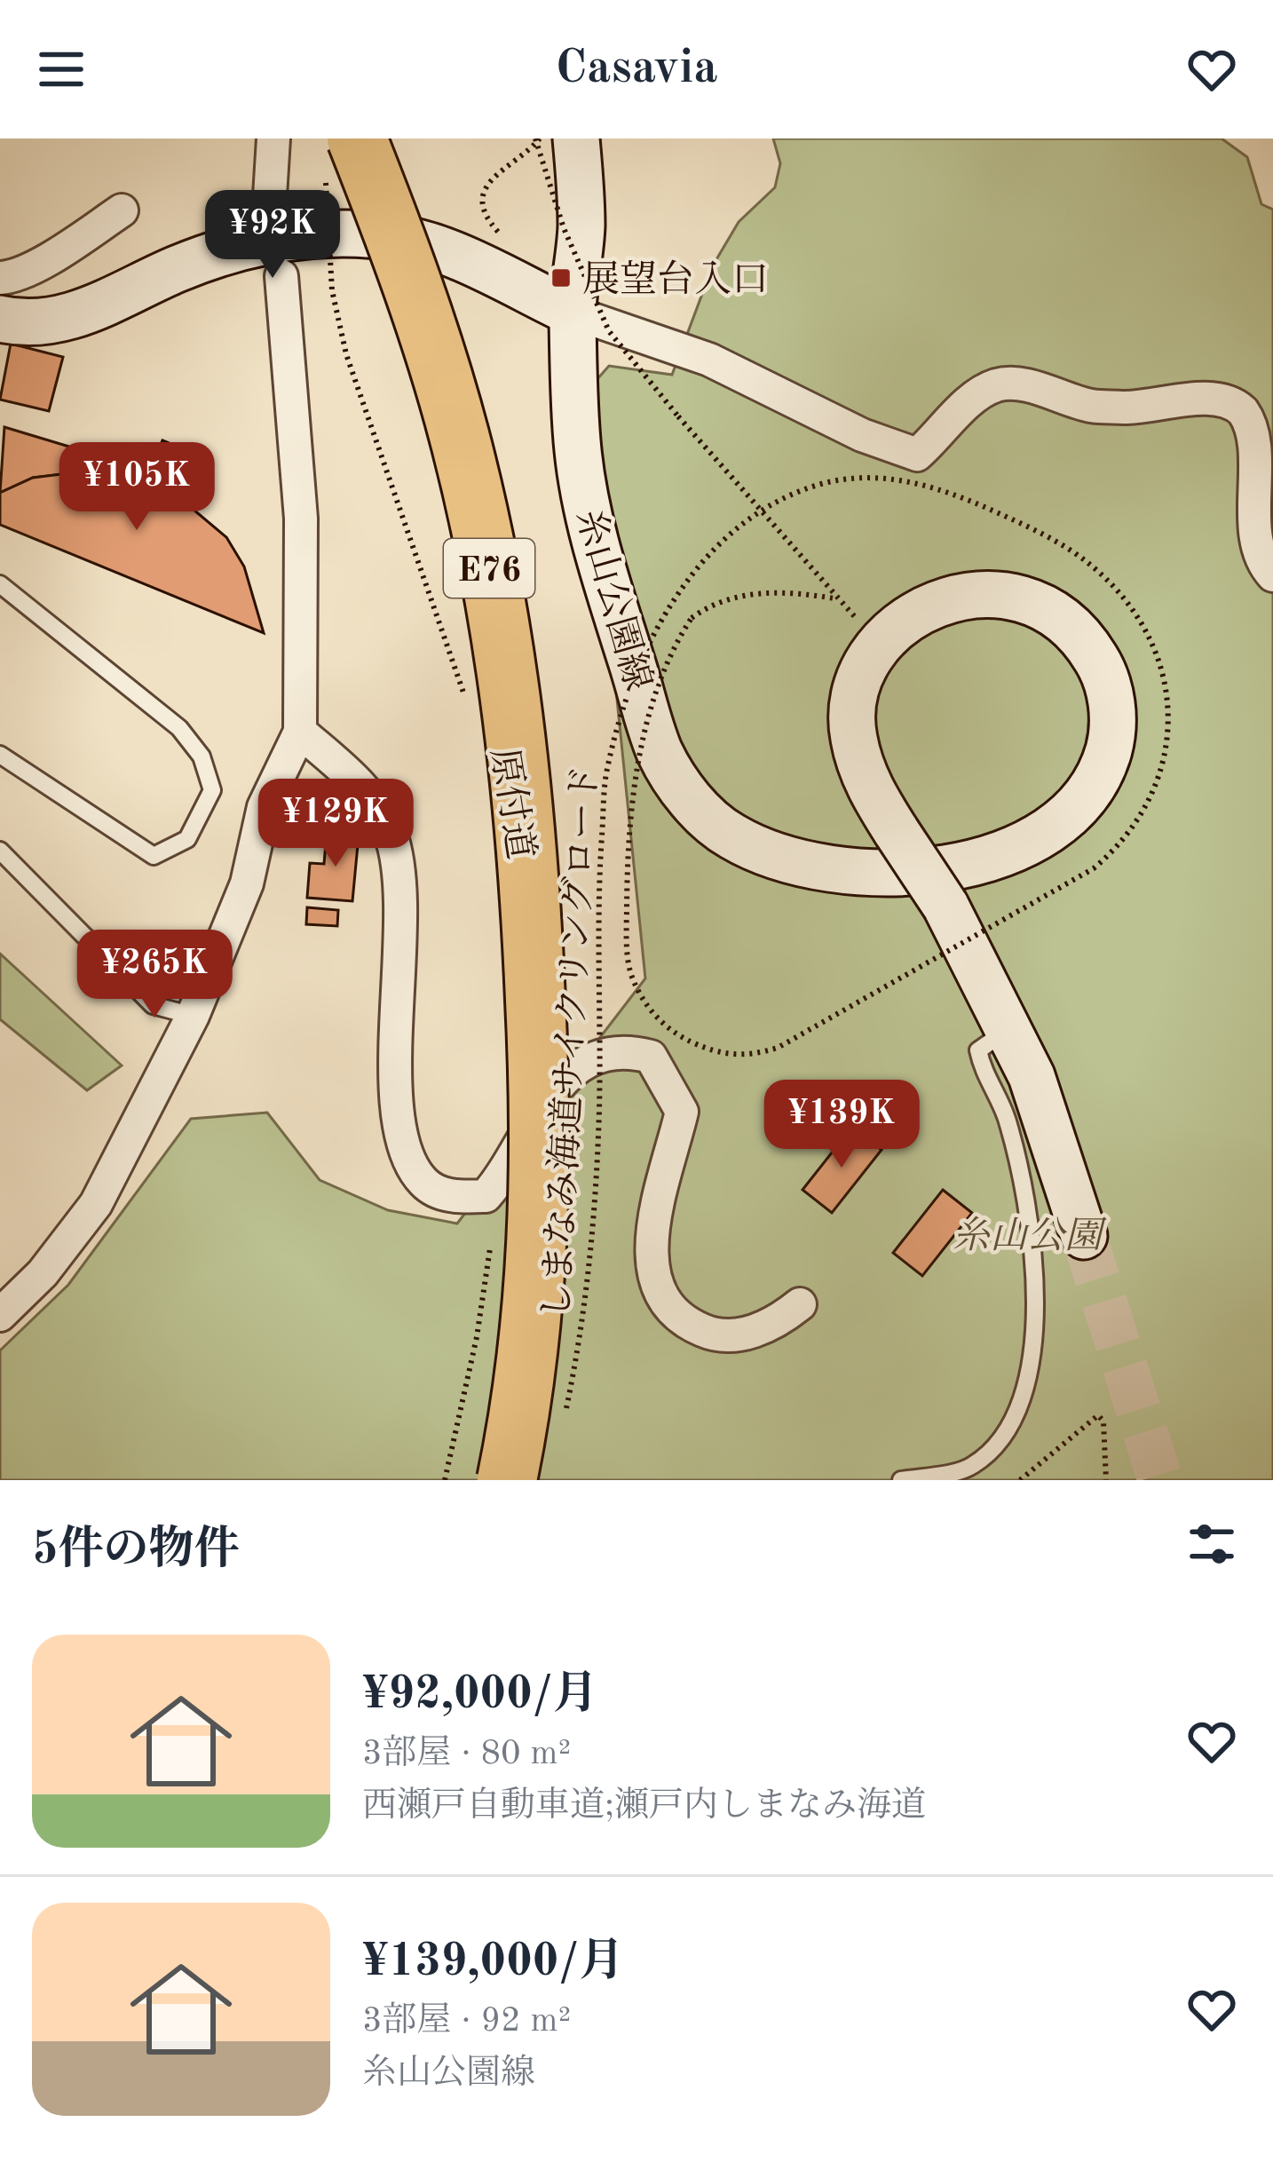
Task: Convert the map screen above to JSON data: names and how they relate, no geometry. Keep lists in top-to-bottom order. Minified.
{"streets":{"highway":["E76"],"main road":["糸山公園線"],"path":["しまなみ海道サイクリングロード"]},"parks":["糸山公園"],"places":{"transit":["展望台入口"]},"page":{"header":"Casavia","price":["¥92K","¥105K","¥129K","¥265K","¥139K"],"heading":"5件の物件","list":[{"name":"¥92,000/月","note":"3部屋 · 80 m² · 西瀬戸自動車道;瀬戸内しまなみ海道"},{"name":"¥139,000/月","note":"3部屋 · 92 m² · 糸山公園線"}]}}
